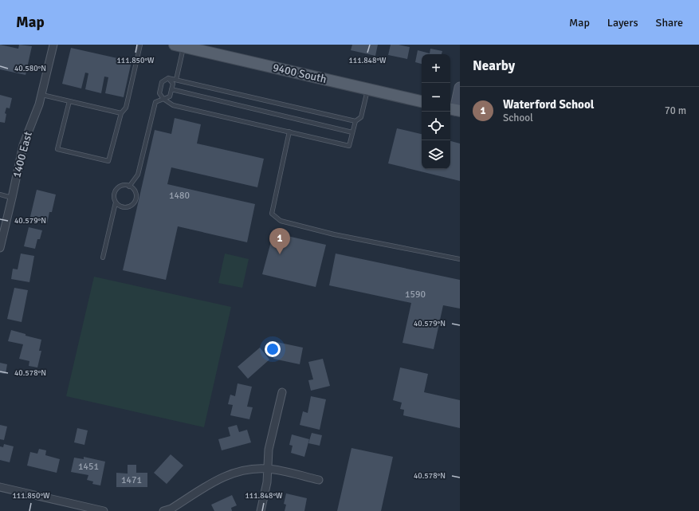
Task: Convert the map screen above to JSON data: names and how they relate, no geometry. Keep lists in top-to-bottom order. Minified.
{"streets":{"main road":["9400 South"],"street":["1400 East"]},"house_numbers":["1480","1590","1451","1471"],"page":{"header":"Map","nav":["Map","Layers","Share"],"heading":"Nearby","map_buttons":["+","−"],"list":[{"mark":"1","name":"Waterford School","note":"School","value":"70 m"}],"pins":"1"},"coordinates":["111.850°W","111.848°W","40.580°N","40.579°N","40.578°N"]}
